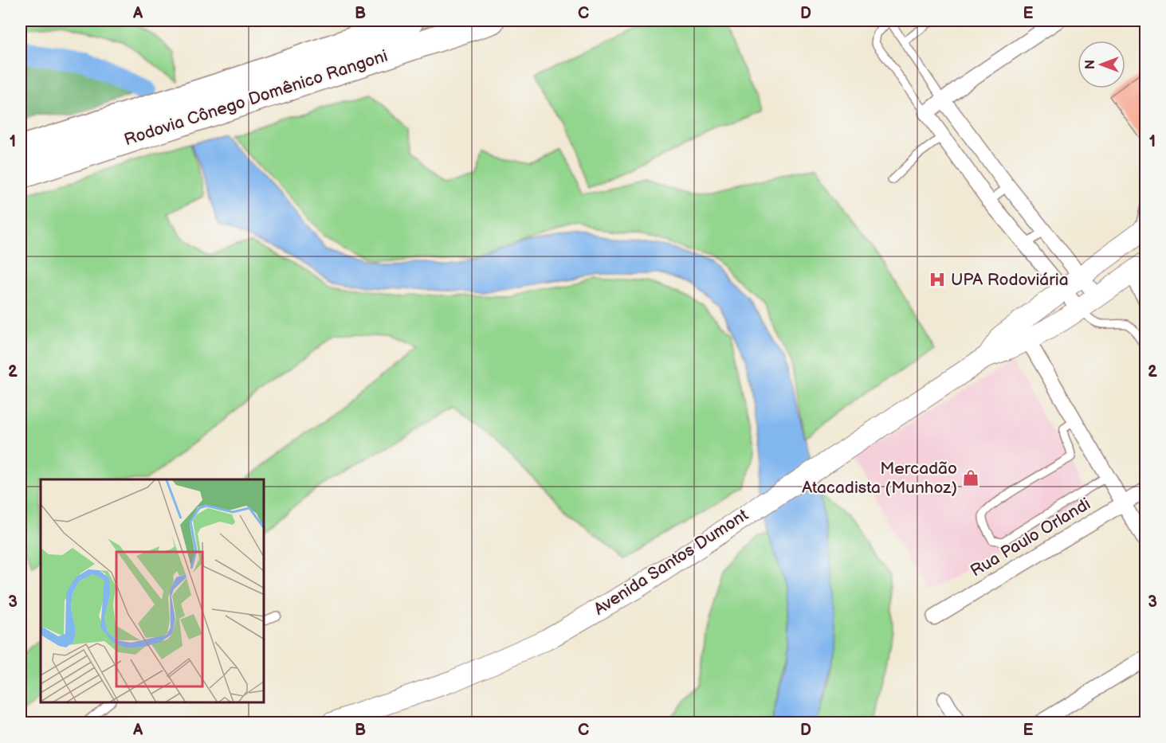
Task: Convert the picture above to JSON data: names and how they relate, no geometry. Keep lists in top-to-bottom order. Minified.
{"streets":{"highway":["Rodovia Cônego Domênico Rangoni"],"main road":["Avenida Santos Dumont"],"street":["Rua Paulo Orlandi"]},"places":{"hospital":["UPA Rodoviária"],"shop":["Mercadão Atacadista (Munhoz)"]},"north":"left","grid":{"columns":["A","B","C","D","E"],"rows":["1","2","3"]}}
